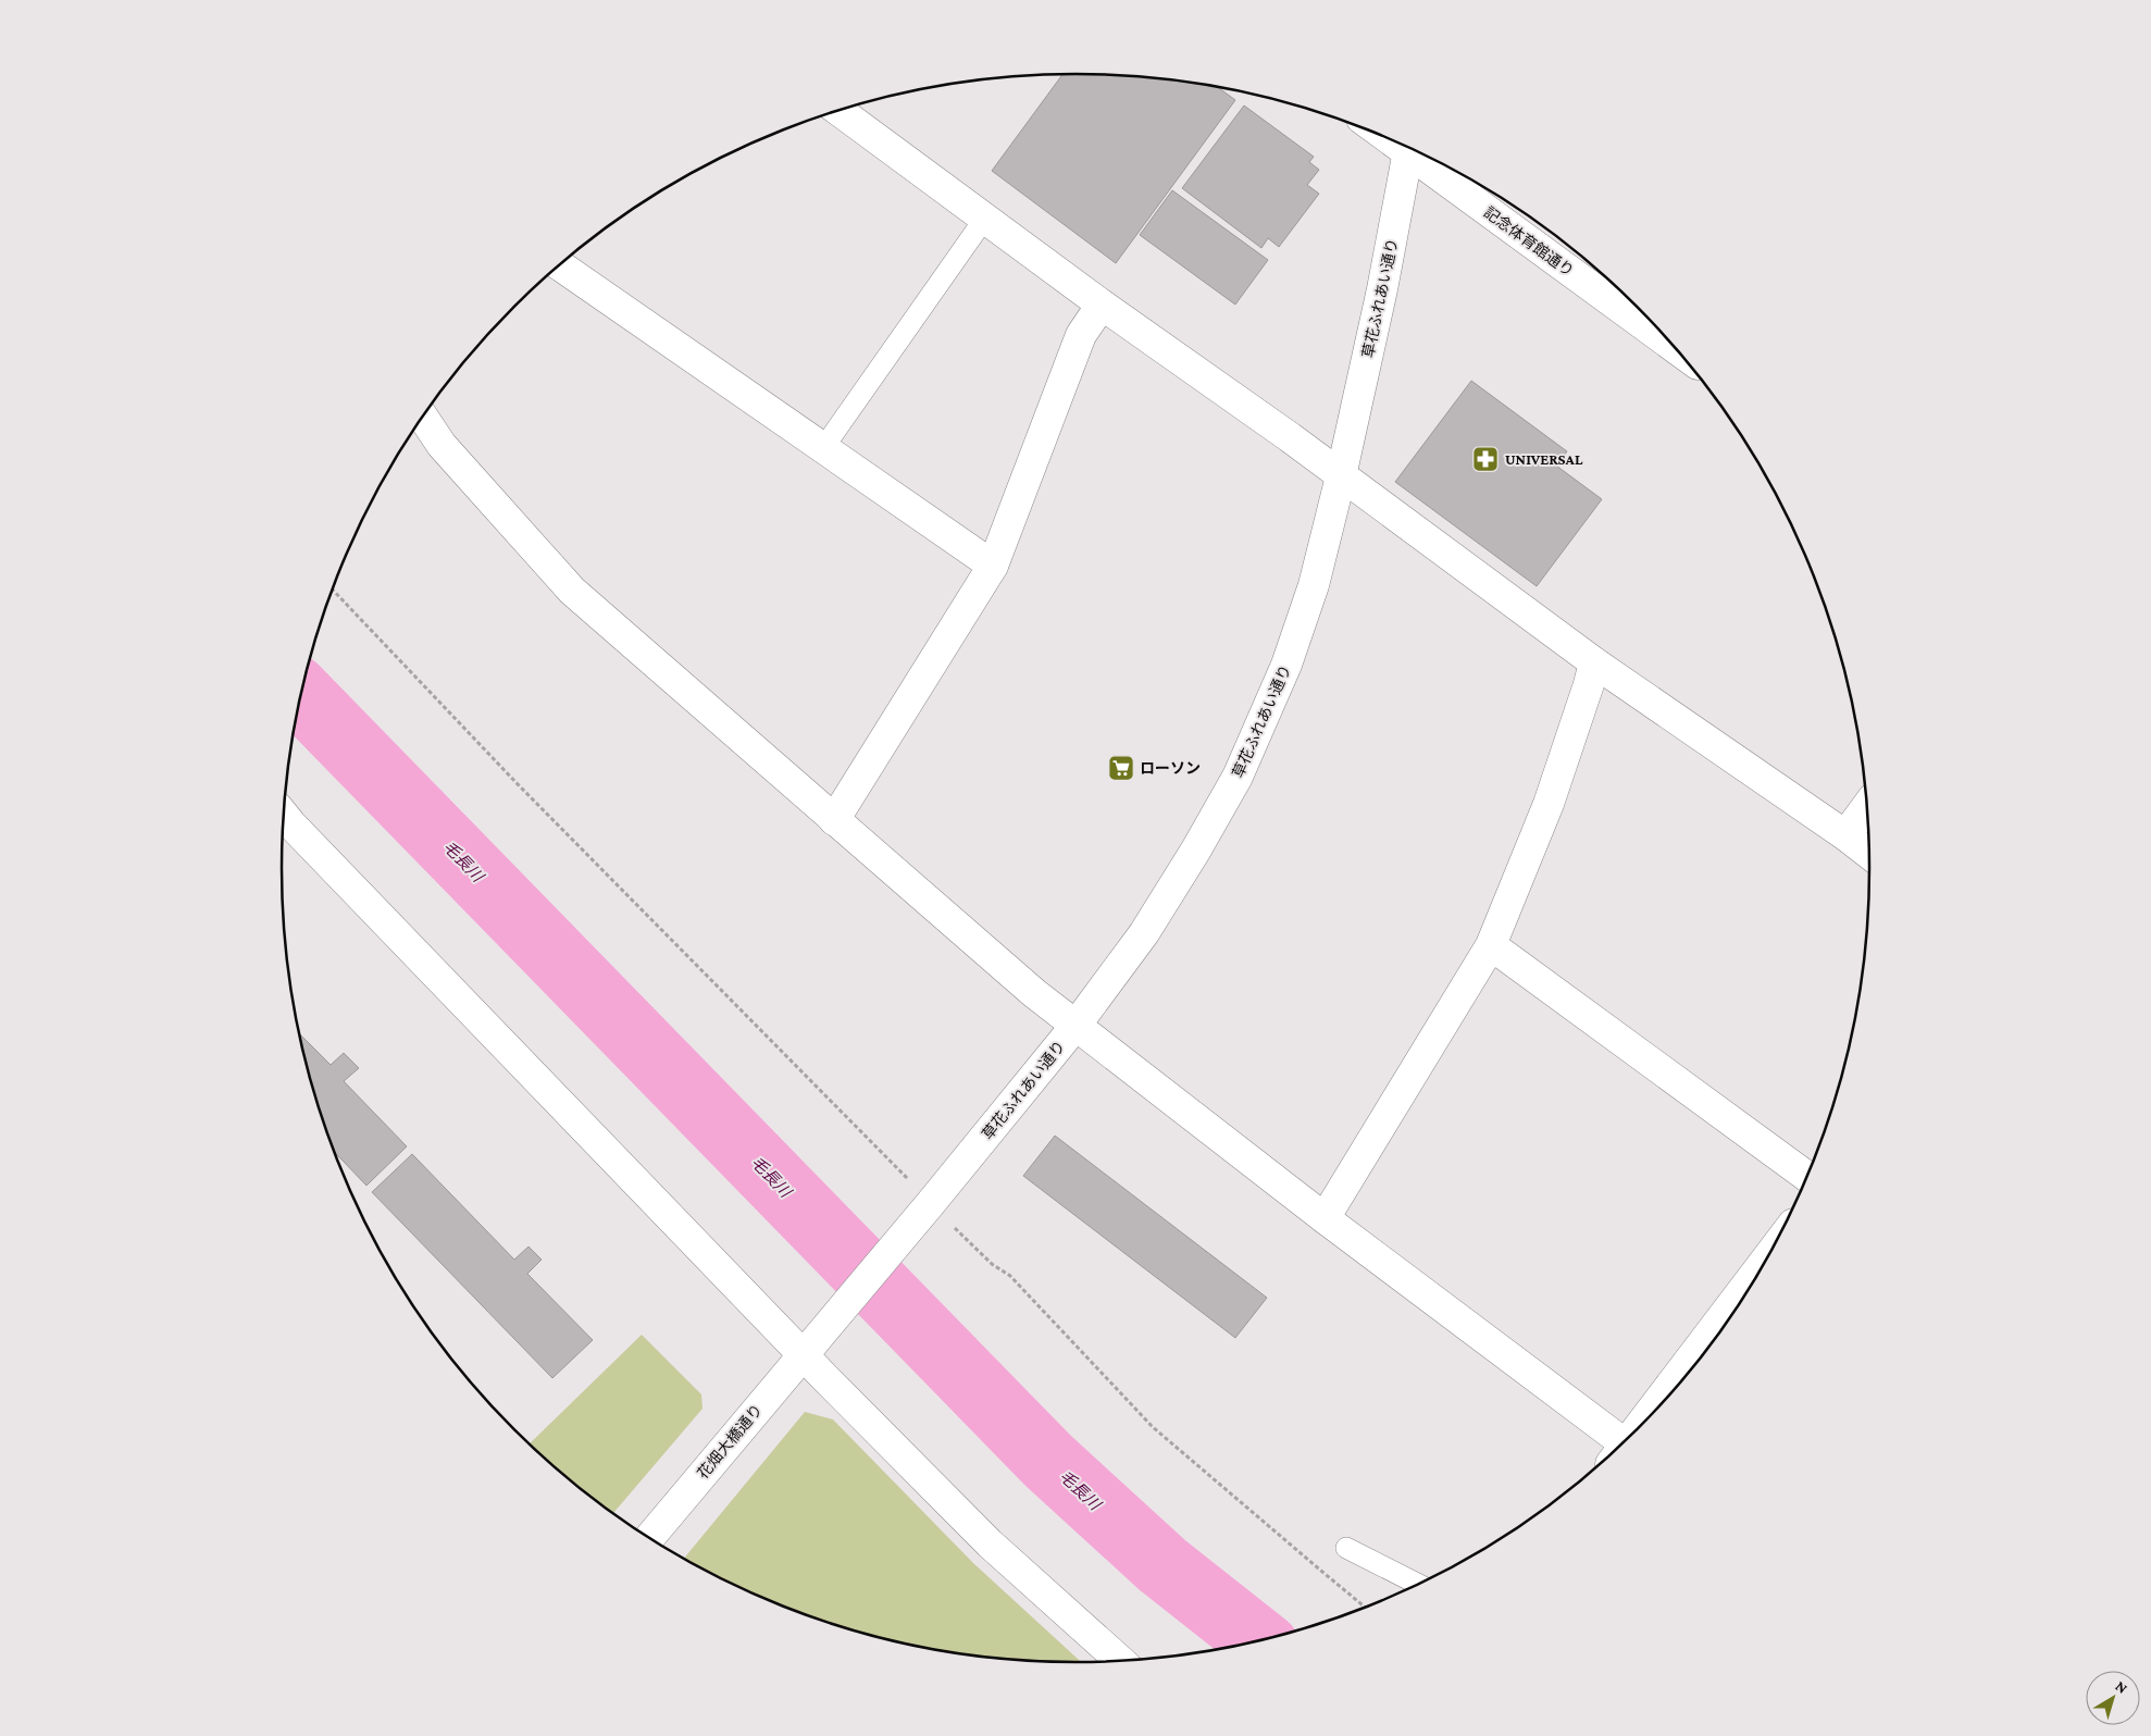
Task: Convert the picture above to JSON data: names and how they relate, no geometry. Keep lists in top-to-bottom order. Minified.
{"streets":{"street":["記念体育館通り","草花ふれあい通り","花畑大橋通り"]},"crossings":[["草花ふれあい通り","花畑大橋通り"]],"water":["毛長川"],"places":{"pharmacy":["UNIVERSAL"],"supermarket":["ローソン"]},"north":"top right"}
